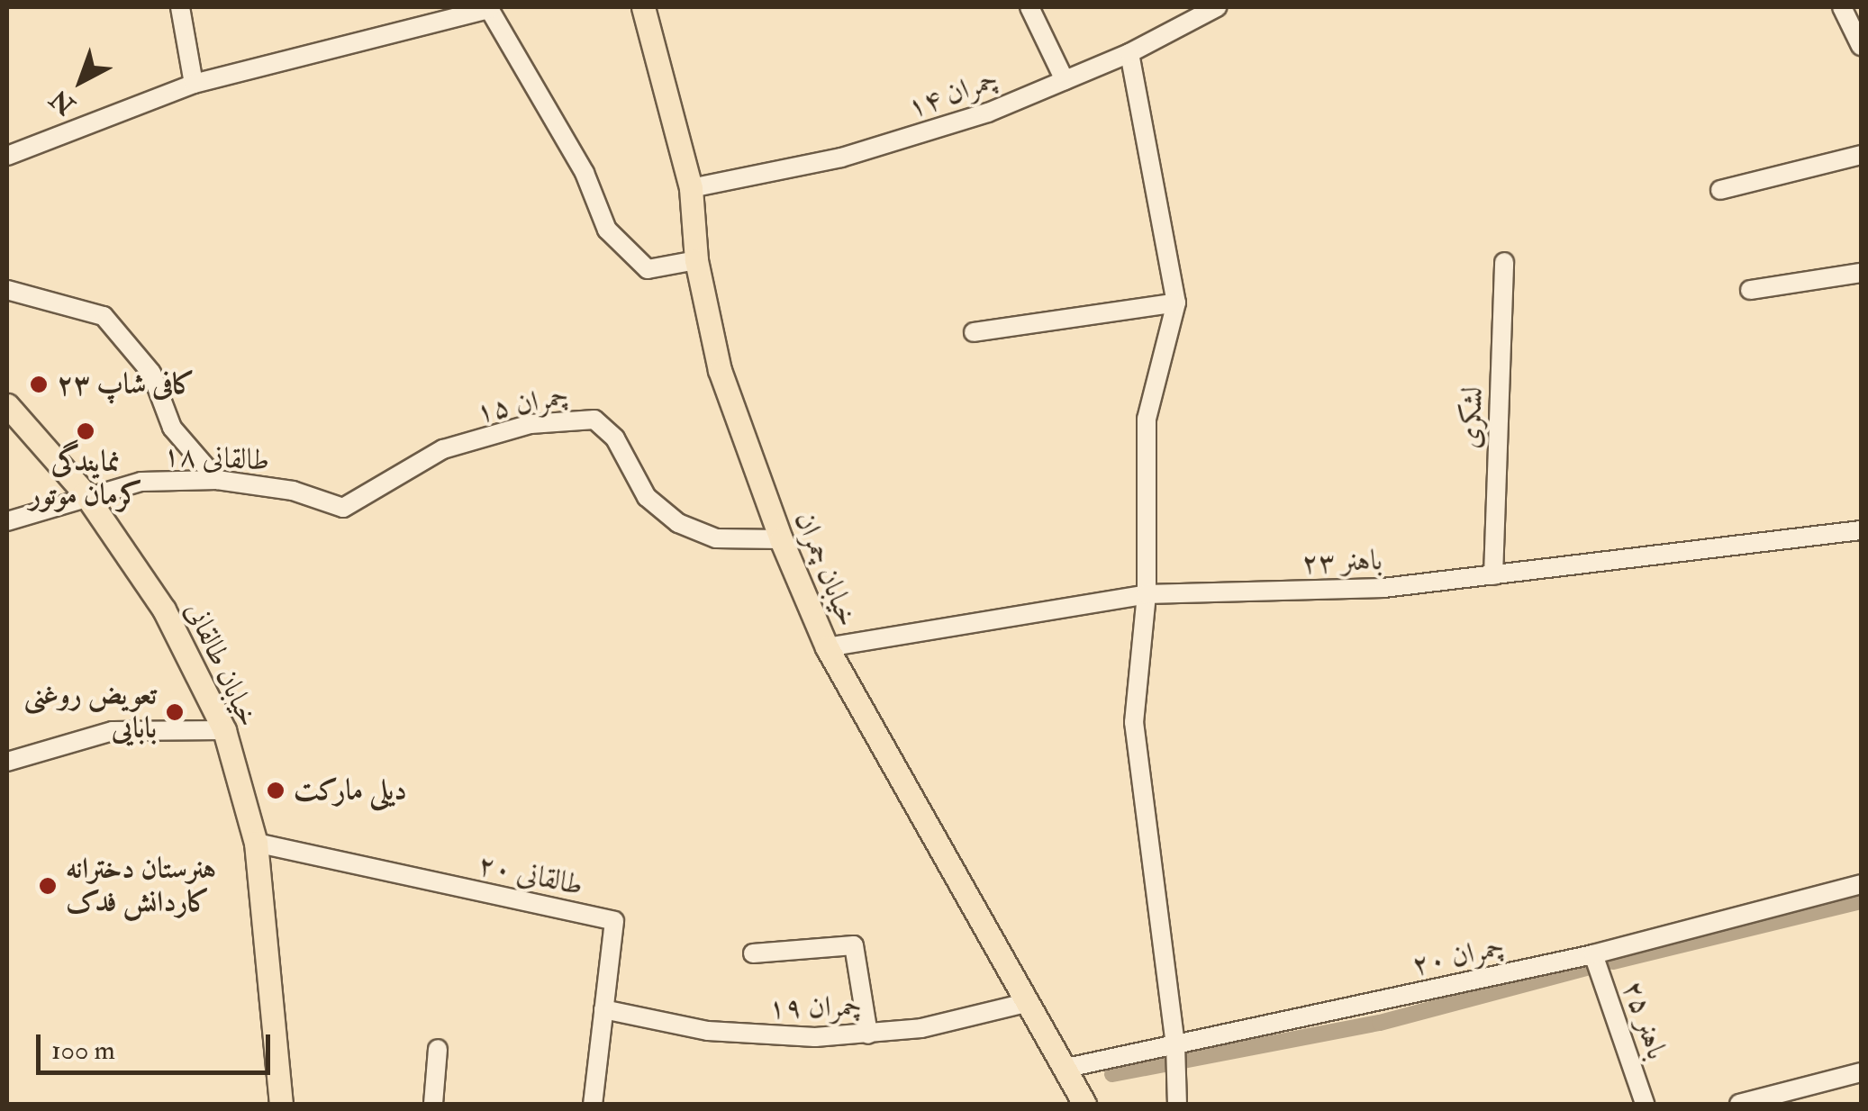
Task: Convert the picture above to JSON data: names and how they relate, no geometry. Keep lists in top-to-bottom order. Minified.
{"streets":{"main road":["خیابان چمران","خیابان طالقانی"],"street":["چمران ۱۴","چمران ۱۵","لشکری","طالقانی ۱۸","باهنر ۲۳","طالقانی ۲۰","چمران ۲۰","چمران ۱۹","باهنر ۲۵"]},"crossings":[["چمران ۱۴","خیابان چمران"],["چمران ۱۵","طالقانی ۱۸"],["چمران ۱۵","خیابان چمران"],["لشکری","باهنر ۲۳"],["طالقانی ۱۸","خیابان طالقانی"],["باهنر ۲۳","خیابان چمران"],["خیابان چمران","چمران ۲۰"],["خیابان چمران","چمران ۱۹"],["خیابان طالقانی","طالقانی ۲۰"],["طالقانی ۲۰","چمران ۱۹"],["چمران ۲۰","باهنر ۲۵"]],"places":["کافی شاپ ۲۳","نمایندگی کرمان موتور","تعویض روغنی بابایی","دیلی مارکت","هنرستان دخترانه کاردانش فدک"],"scale_bar":"100 m","north":"bottom left"}
